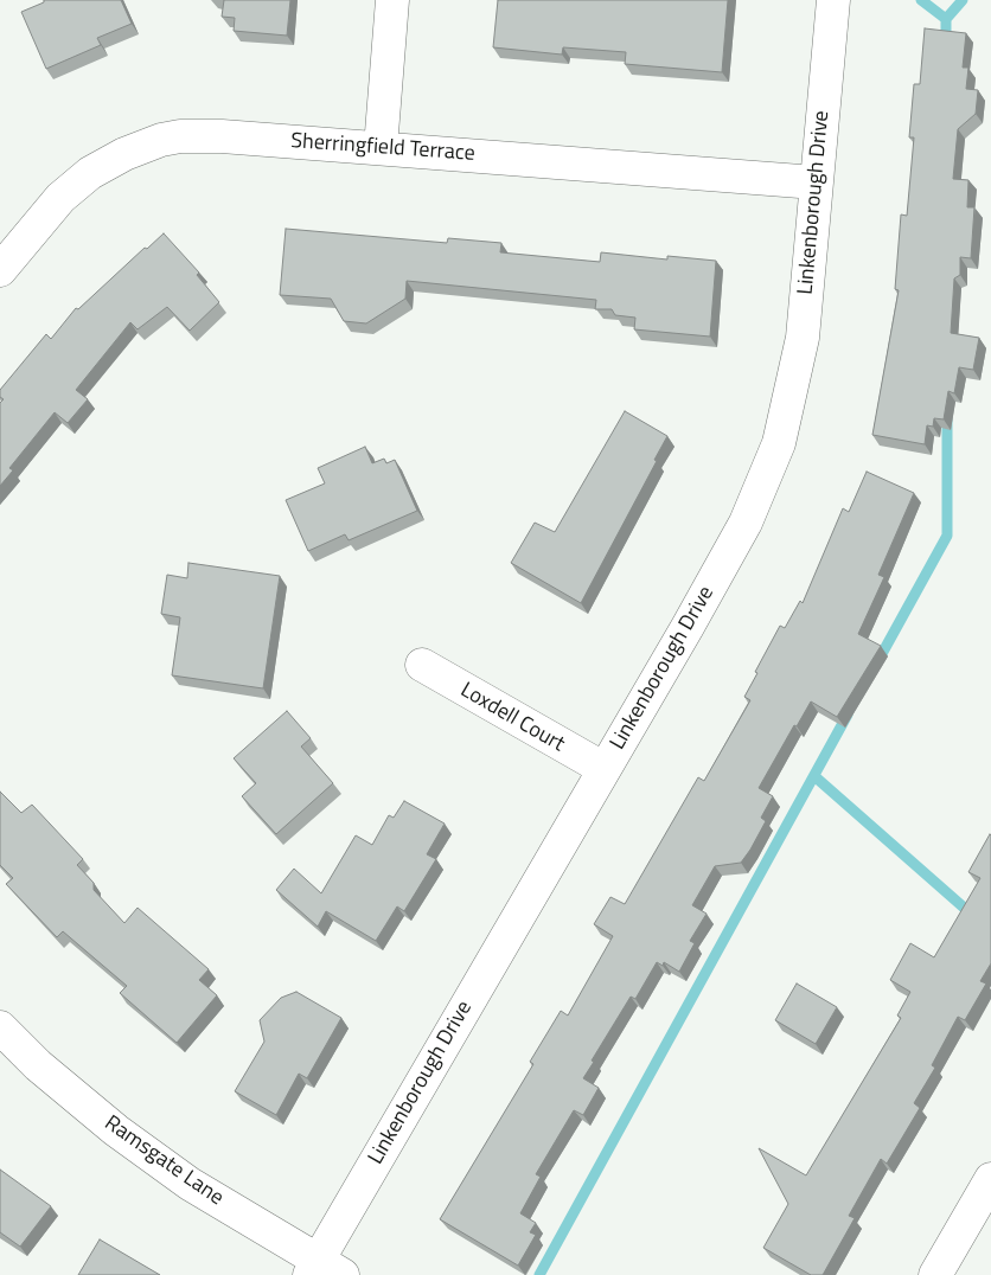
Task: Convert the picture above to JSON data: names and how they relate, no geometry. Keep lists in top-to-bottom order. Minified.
{"streets":{"street":["Sherringfield Terrace","Linkenborough Drive","Loxdell Court","Ramsgate Lane"]},"crossings":[["Sherringfield Terrace","Linkenborough Drive"],["Linkenborough Drive","Loxdell Court"],["Linkenborough Drive","Ramsgate Lane"]]}
